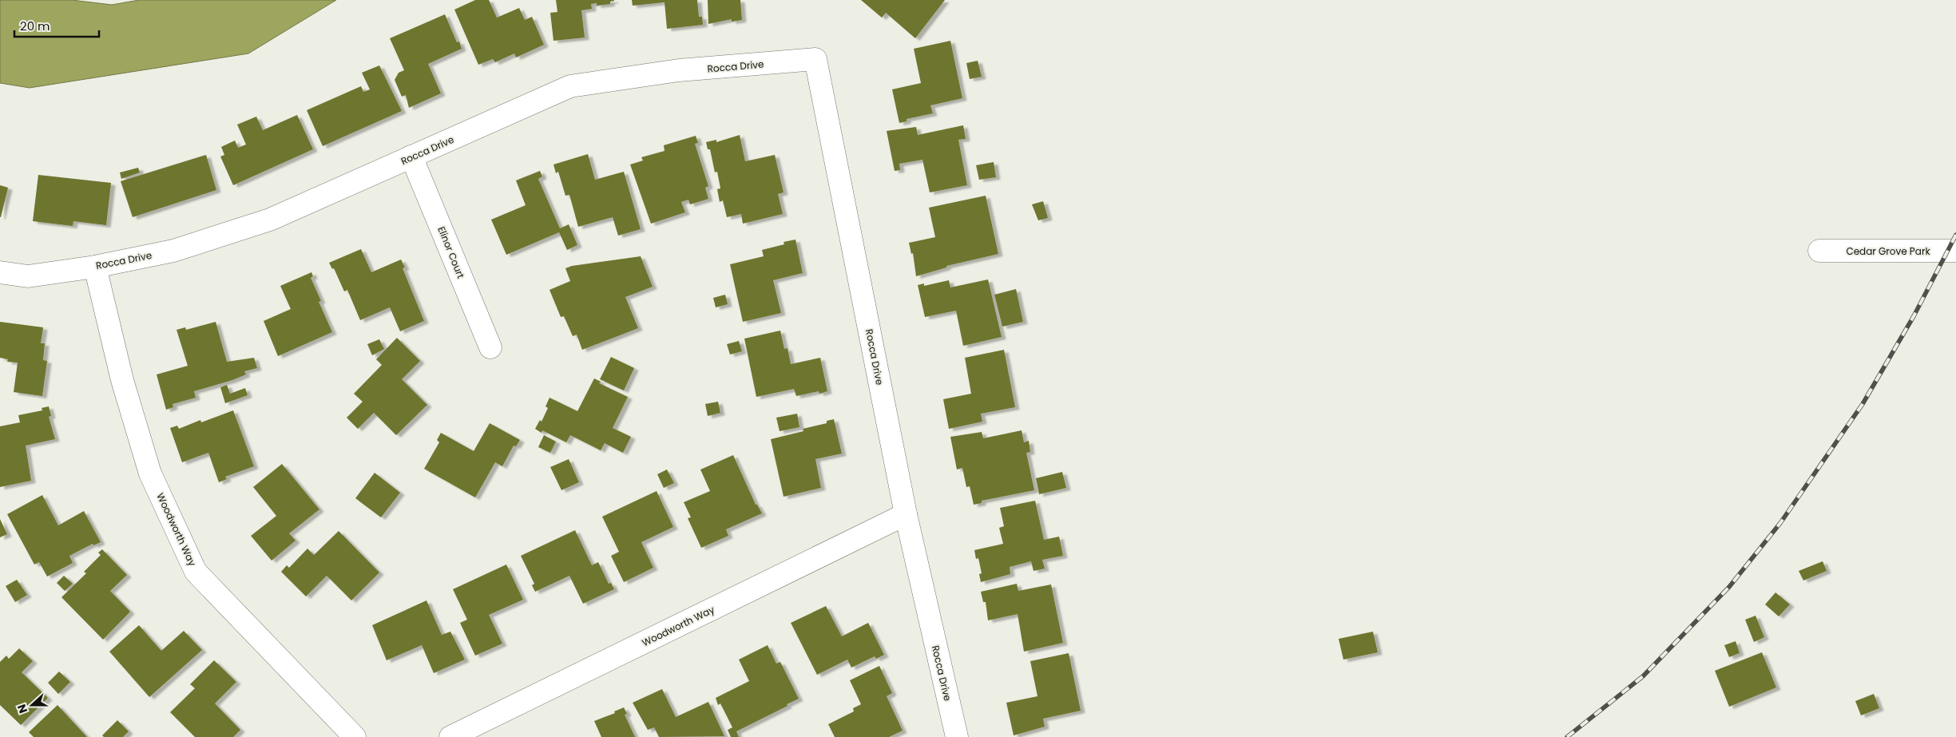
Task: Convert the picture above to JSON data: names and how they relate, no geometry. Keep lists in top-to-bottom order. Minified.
{"streets":{"street":["Rocca Drive","Cedar Grove Park","Elinor Court","Woodworth Way"]},"crossings":[["Rocca Drive","Elinor Court"],["Rocca Drive","Woodworth Way"]],"scale_bar":"20 m","north":"left"}
